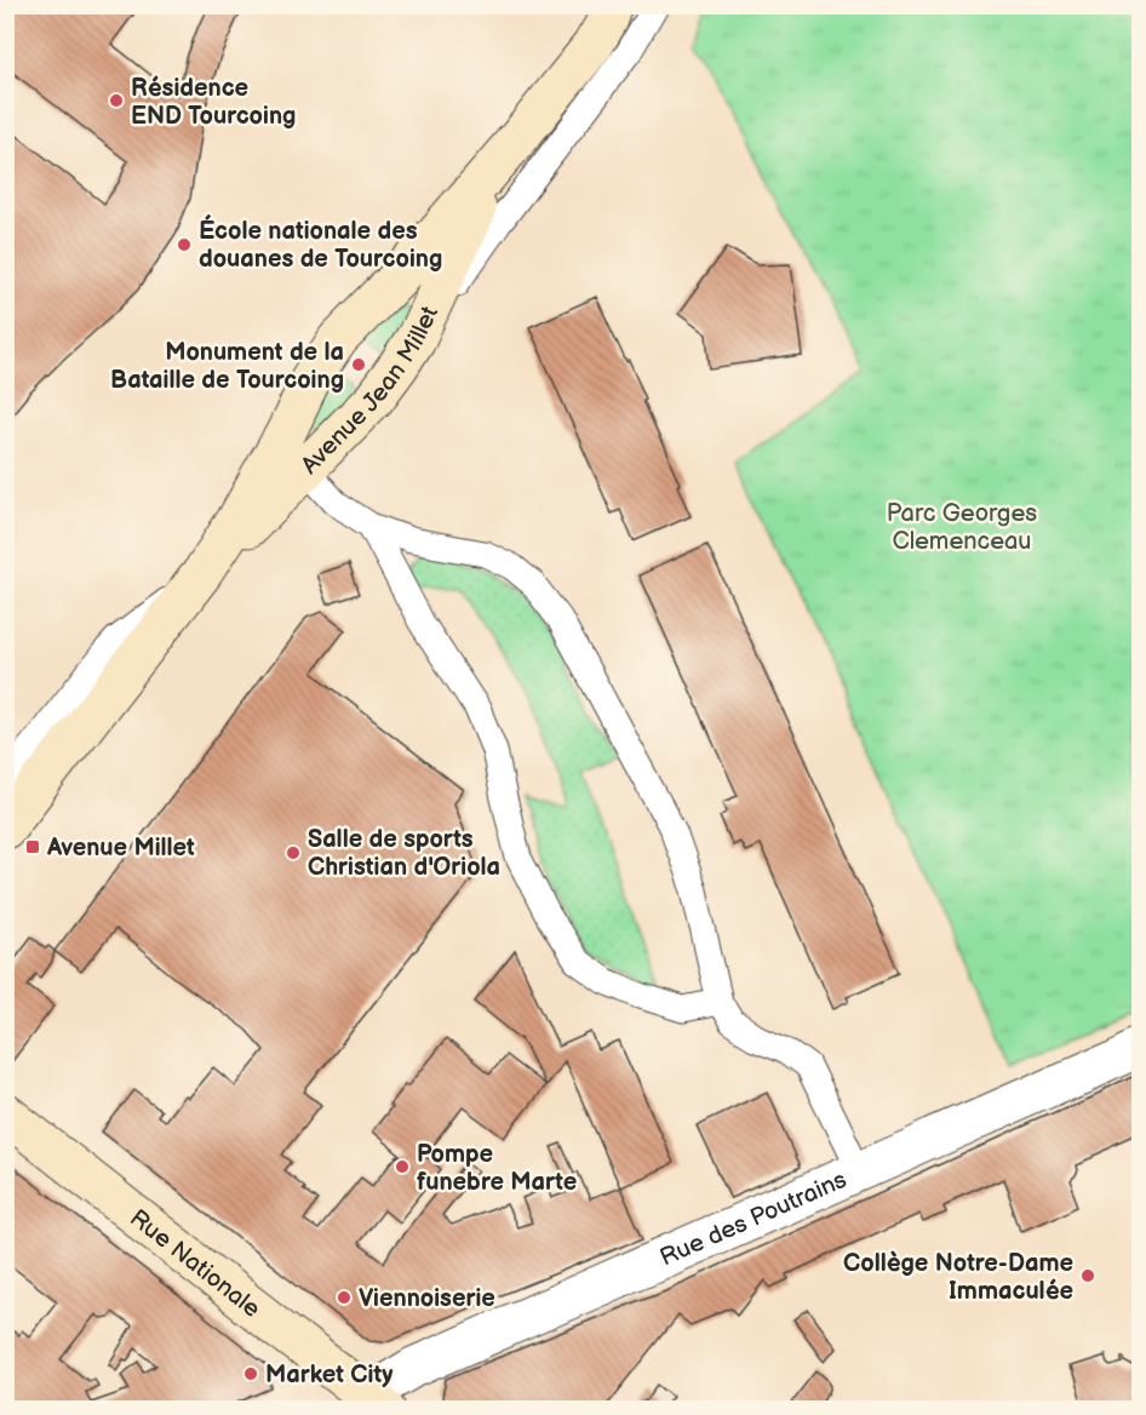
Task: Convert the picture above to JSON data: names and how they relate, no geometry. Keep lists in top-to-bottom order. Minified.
{"streets":{"main road":["Avenue Jean Millet","Rue Nationale"],"street":["Rue des Poutrains"]},"crossings":[["Rue des Poutrains","Rue Nationale"]],"parks":["Parc Georges Clemenceau"],"places":{"other":["Résidence END Tourcoing","École nationale des douanes de Tourcoing","Monument de la Bataille de Tourcoing","Salle de sports Christian d'Oriola","Pompe funebre Marte","Collège Notre-Dame Immaculée","Viennoiserie","Market City"],"transit":["Avenue Millet"]}}
